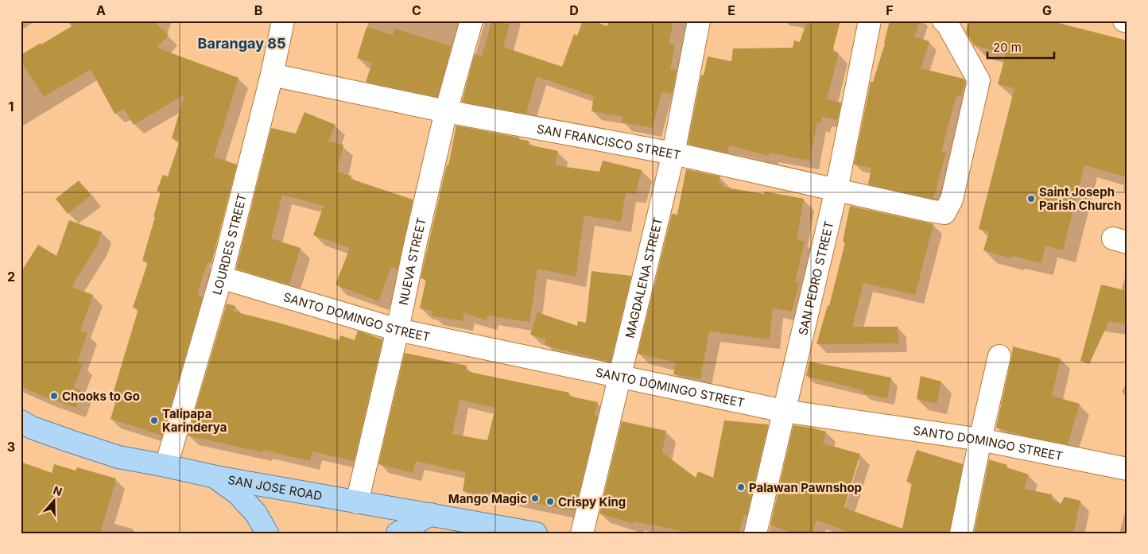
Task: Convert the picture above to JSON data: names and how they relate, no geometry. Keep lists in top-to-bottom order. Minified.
{"streets":{"main road":["SAN JOSE ROAD"],"street":["SAN FRANCISCO STREET","LOURDES STREET","NUEVA STREET","MAGDALENA STREET","SAN PEDRO STREET","SANTO DOMINGO STREET"]},"crossings":[["SAN FRANCISCO STREET","LOURDES STREET"],["SAN FRANCISCO STREET","NUEVA STREET"],["SAN FRANCISCO STREET","MAGDALENA STREET"],["SAN FRANCISCO STREET","SAN PEDRO STREET"],["LOURDES STREET","SANTO DOMINGO STREET"],["LOURDES STREET","SAN JOSE ROAD"],["NUEVA STREET","SANTO DOMINGO STREET"],["NUEVA STREET","SAN JOSE ROAD"],["MAGDALENA STREET","SANTO DOMINGO STREET"],["SAN PEDRO STREET","SANTO DOMINGO STREET"]],"districts":["Barangay 85"],"places":["Saint Joseph Parish Church","Chooks to Go","Talipapa Karinderya","Palawan Pawnshop","Mango Magic","Crispy King"],"scale_bar":"20 m","north":"top","grid":{"columns":["A","B","C","D","E","F","G"],"rows":["1","2","3"]}}
